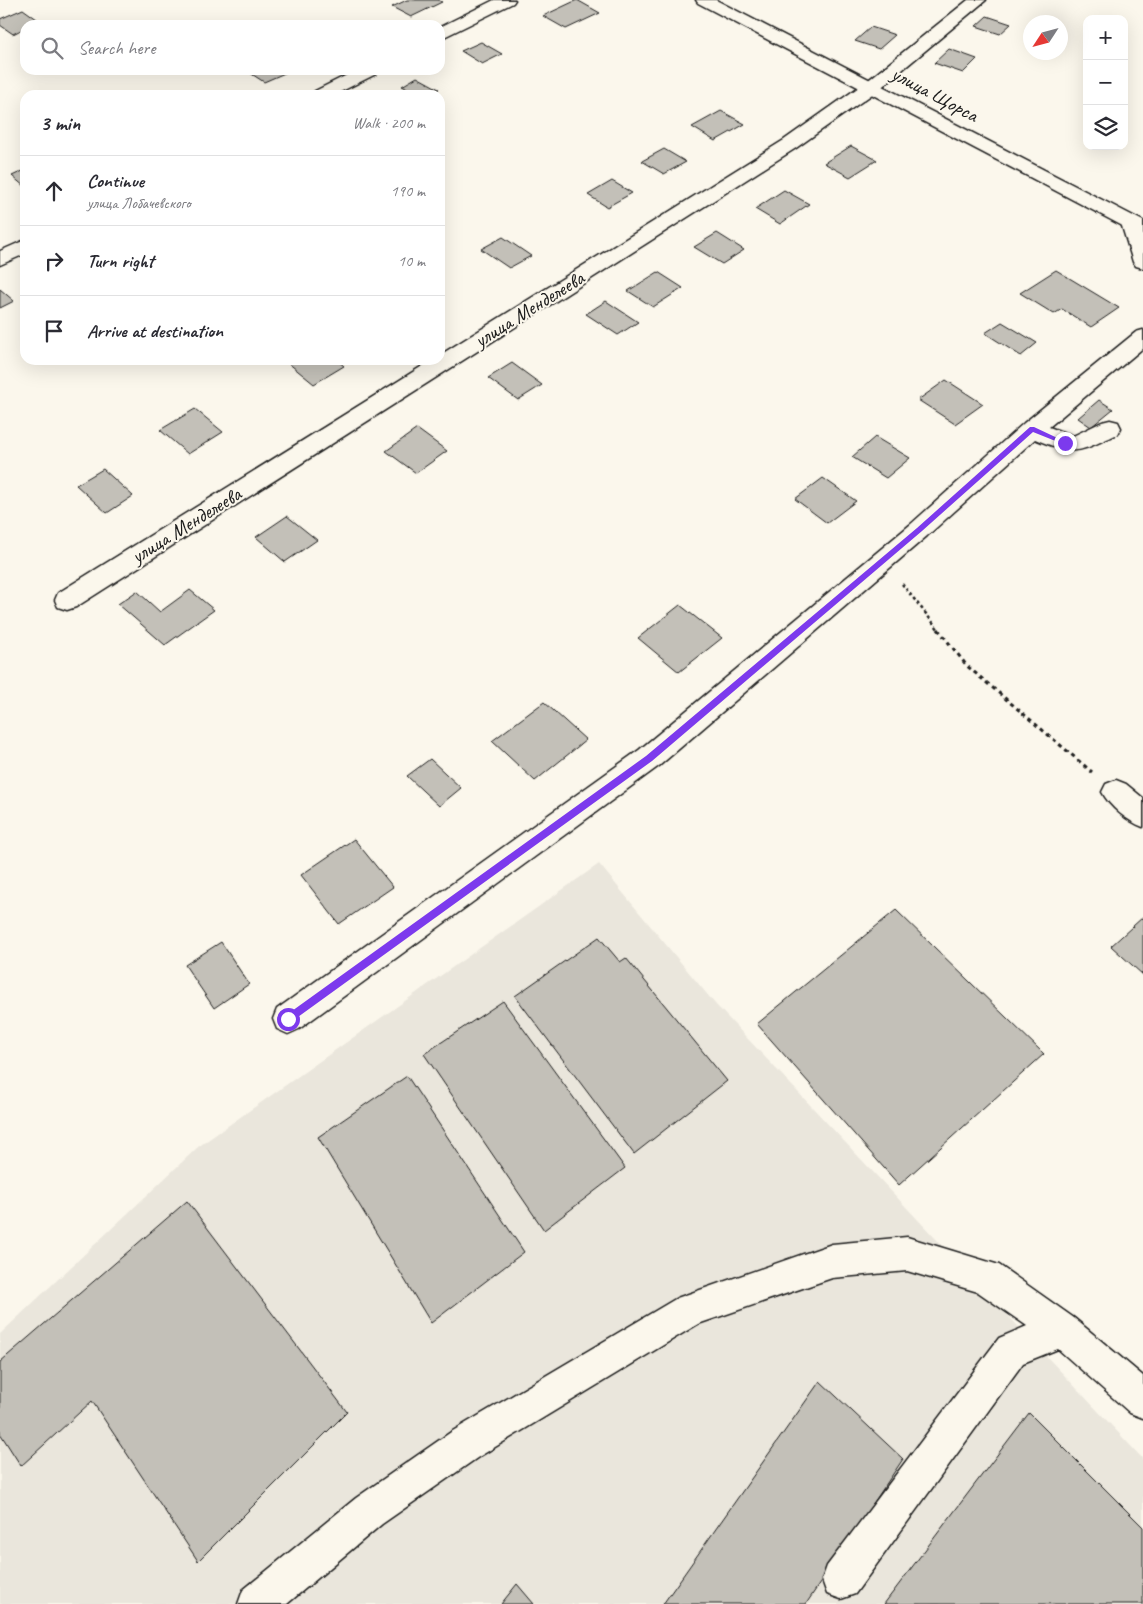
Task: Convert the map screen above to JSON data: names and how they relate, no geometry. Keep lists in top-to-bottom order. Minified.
{"streets":{"street":["улица Щорса","улица Менделеева"]},"crossings":[["улица Щорса","улица Менделеева"]],"north":"bottom left","page":{"map_buttons":["+","−"],"search":"Search here","heading":["3 min","Walk · 200 m"],"list":[["Continue","улица Лобачевского","190 m"],["Turn right","10 m"],"Arrive at destination"]}}
